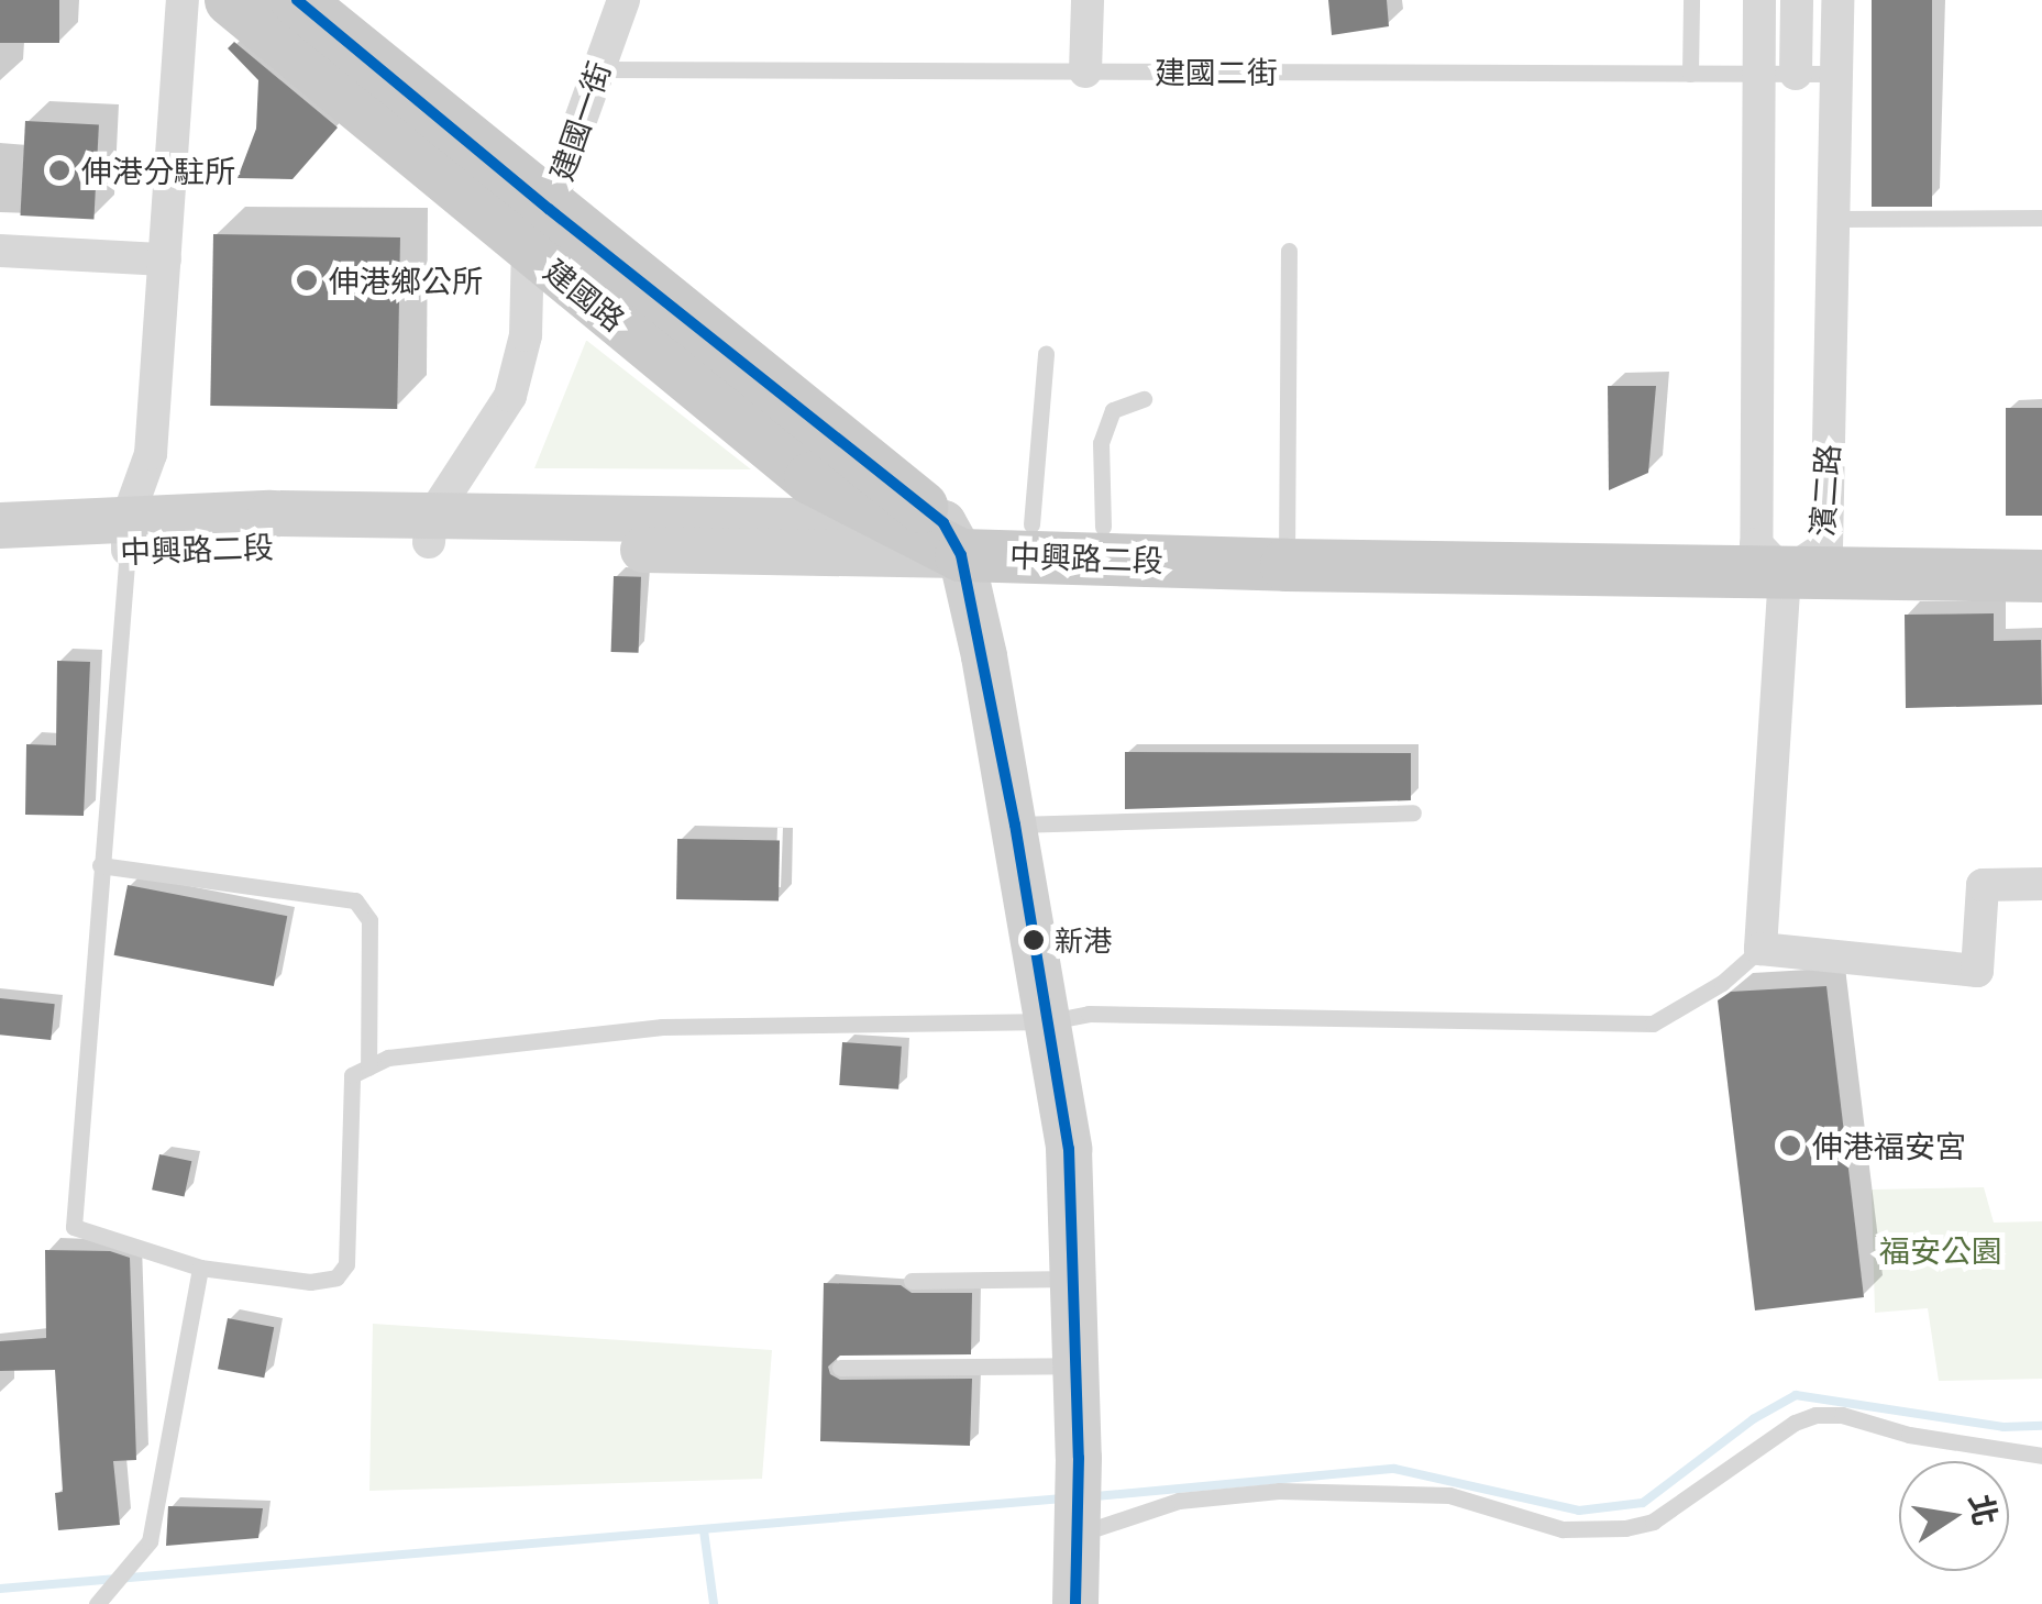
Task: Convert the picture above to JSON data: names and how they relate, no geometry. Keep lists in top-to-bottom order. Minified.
{"streets":{"main road":["建國路","中興路二段"],"street":["建國一街","濱二路"],"lane":["建國二街"]},"crossings":[["建國二街","建國一街"],["建國二街","濱二路"],["建國一街","建國路"],["建國一街","中興路二段"],["建國路","中興路二段"],["濱二路","中興路二段"]],"parks":["福安公園"],"places":["伸港分駐所","伸港鄉公所","新港","伸港福安宮"],"north":"right"}
